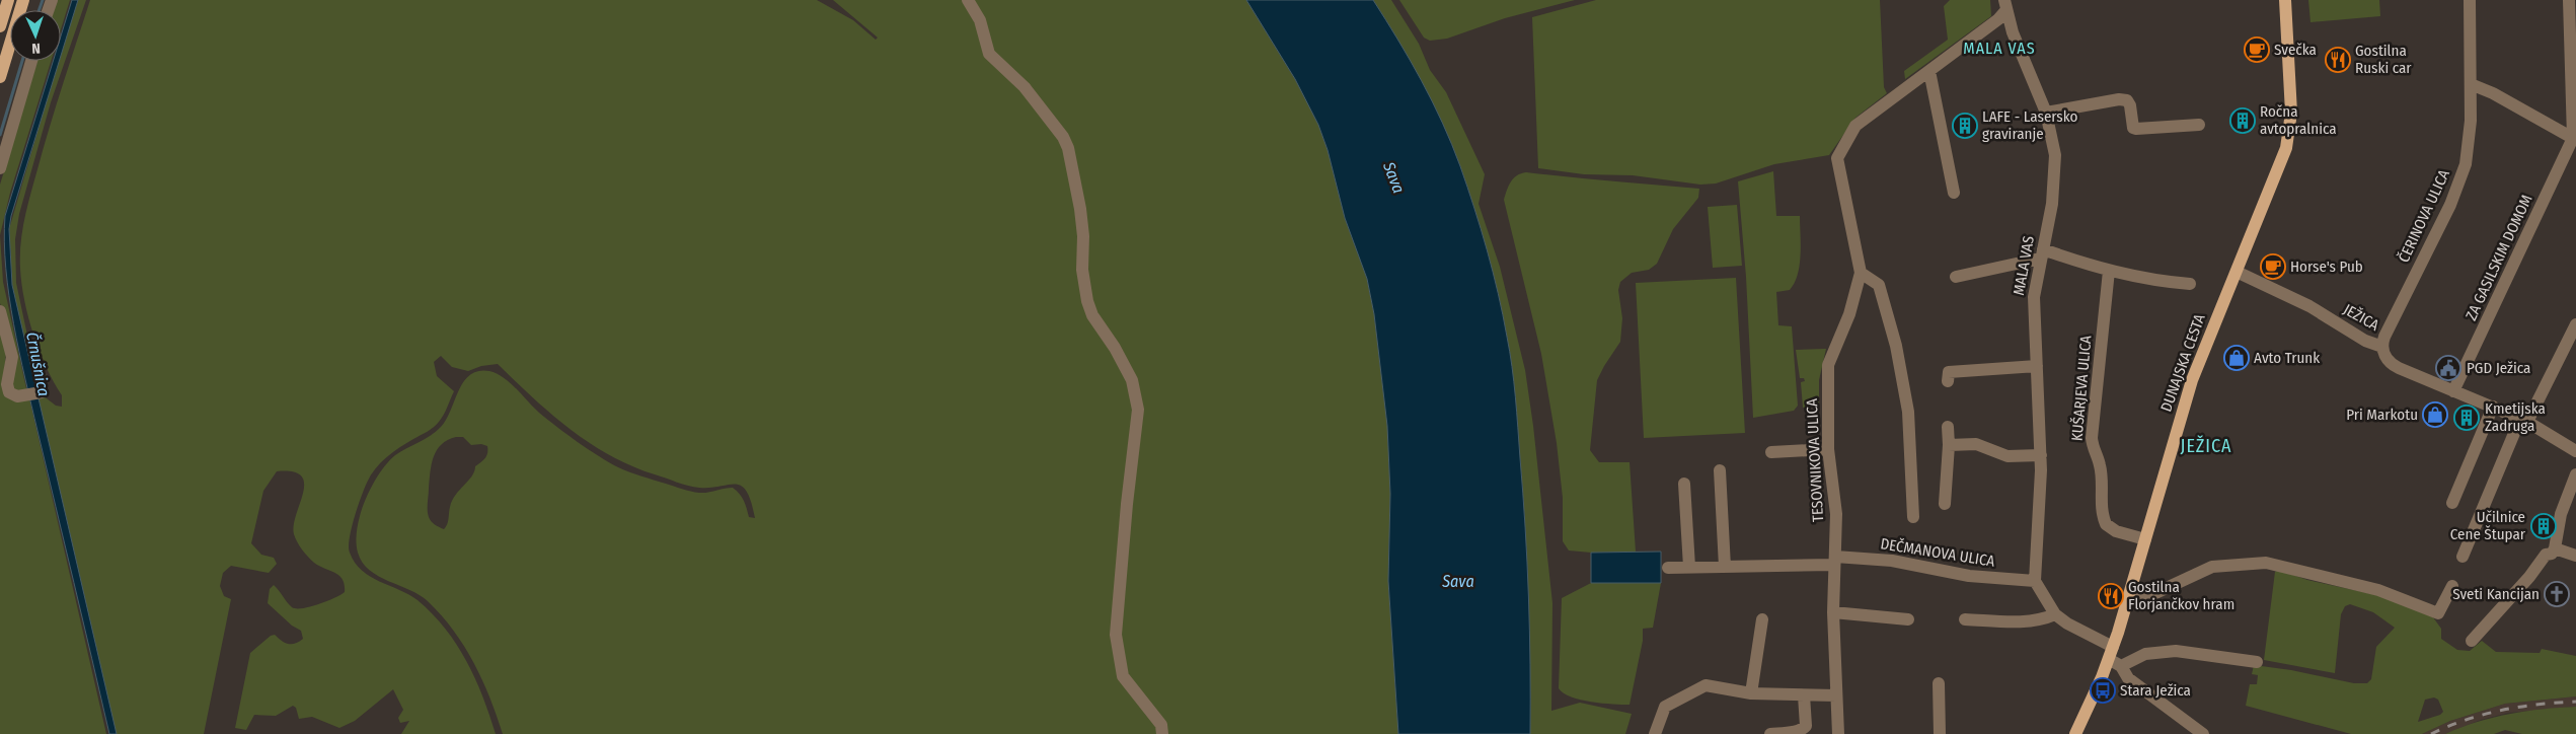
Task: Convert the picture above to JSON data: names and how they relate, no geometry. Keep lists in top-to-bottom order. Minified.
{"streets":{"main road":["DUNAJSKA CESTA"],"street":["ČERINOVA ULICA","ZA GASILSKIM DOMOM","MALA VAS","JEŽICA","KUŠARJEVA ULICA","TESOVNIKOVA ULICA","DEČMANOVA ULICA"]},"crossings":[["ČERINOVA ULICA","JEŽICA"],["ZA GASILSKIM DOMOM","JEŽICA"],["MALA VAS","TESOVNIKOVA ULICA"],["MALA VAS","DEČMANOVA ULICA"],["JEŽICA","DUNAJSKA CESTA"],["DUNAJSKA CESTA","KUŠARJEVA ULICA"],["TESOVNIKOVA ULICA","DEČMANOVA ULICA"]],"districts":["MALA VAS","JEŽICA"],"water":["Sava","Črnušnica"],"places":{"cafe":["Svečka","Horse's Pub"],"restaurant":["Gostilna Ruski car","Gostilna Florjančkov hram"],"building":["Ročna avtopralnica","LAFE - Lasersko graviranje","Kmetijska Zadruga","Učilnice Cene Štupar"],"shop":["Avto Trunk","Pri Markotu"],"public building":["PGD Ježica"],"church":["Sveti Kancijan"],"bus stop":["Stara Ježica"]},"north":"bottom"}
